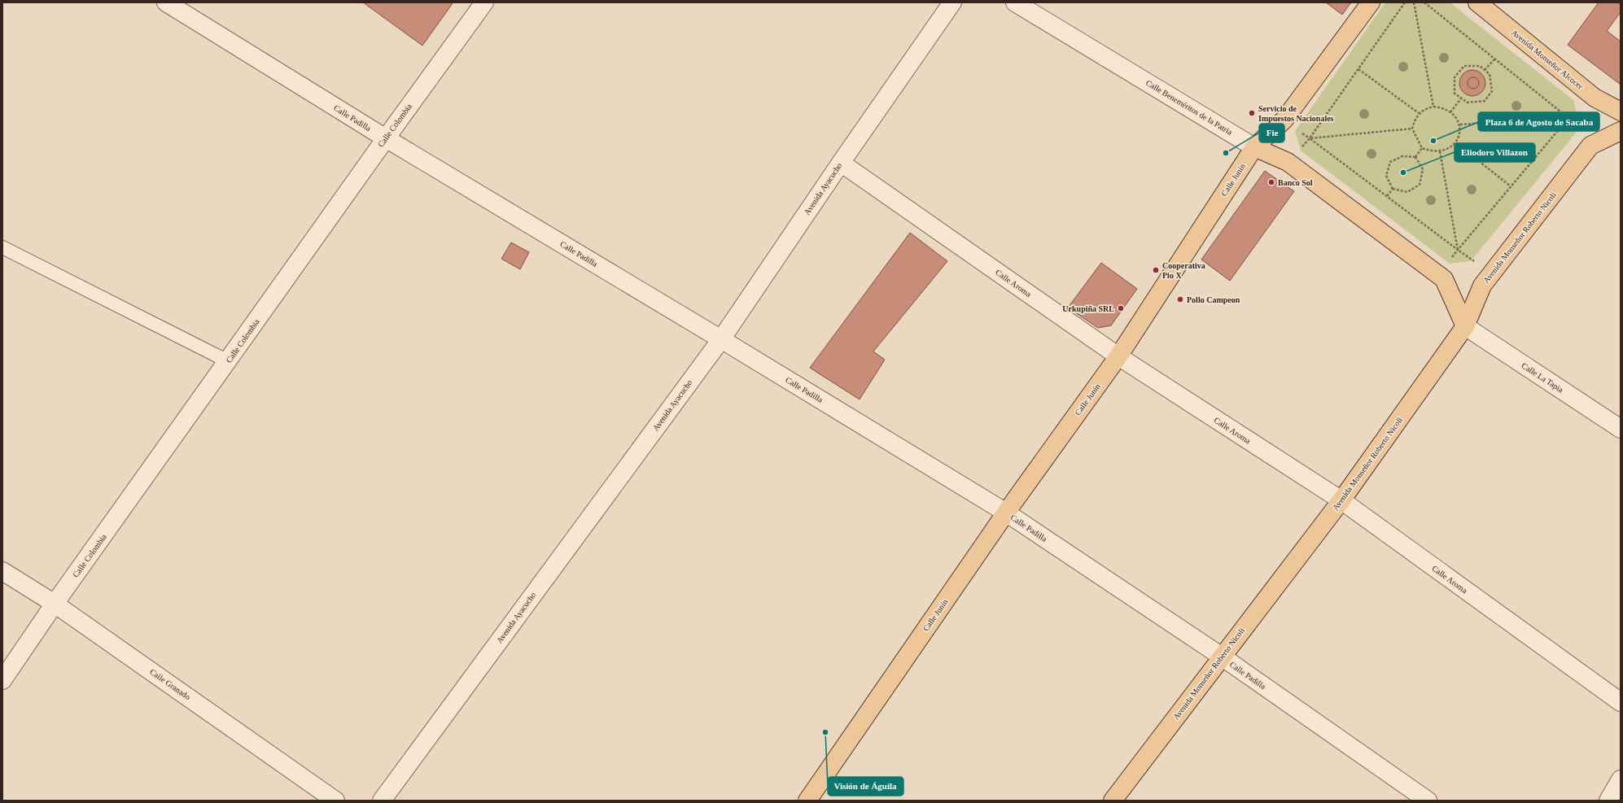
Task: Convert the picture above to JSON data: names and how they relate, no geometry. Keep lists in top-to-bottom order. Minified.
{"streets":{"main road":["Avenida Monseñor Alcocer","Calle Beneméritos de la Patria","Calle Junín","Avenida Monseñor Roberto Nicoli"],"street":["Calle Padilla","Calle Colombia","Avenida Ayacucho","Calle Aroma","Calle La Tapia","Calle Granado"]},"crossings":[["Calle Beneméritos de la Patria","Calle Junín"],["Calle Beneméritos de la Patria","Avenida Monseñor Roberto Nicoli"],["Calle Beneméritos de la Patria","Calle La Tapia"],["Calle Padilla","Calle Colombia"],["Calle Padilla","Calle Junín"],["Calle Padilla","Avenida Ayacucho"],["Calle Padilla","Avenida Monseñor Roberto Nicoli"],["Calle Colombia","Calle Granado"],["Calle Junín","Calle Aroma"],["Avenida Ayacucho","Calle Aroma"],["Avenida Monseñor Roberto Nicoli","Calle Aroma"],["Avenida Monseñor Roberto Nicoli","Calle La Tapia"]],"places":["Servicio de Impuestos Nacionales","Plaza 6 de Agosto de Sacaba","Fie","Eliodoro Villazon","Banco Sol","Cooperativa Pio X","Pollo Campeon","Urkupiña SRL","Visión de Águila"]}
